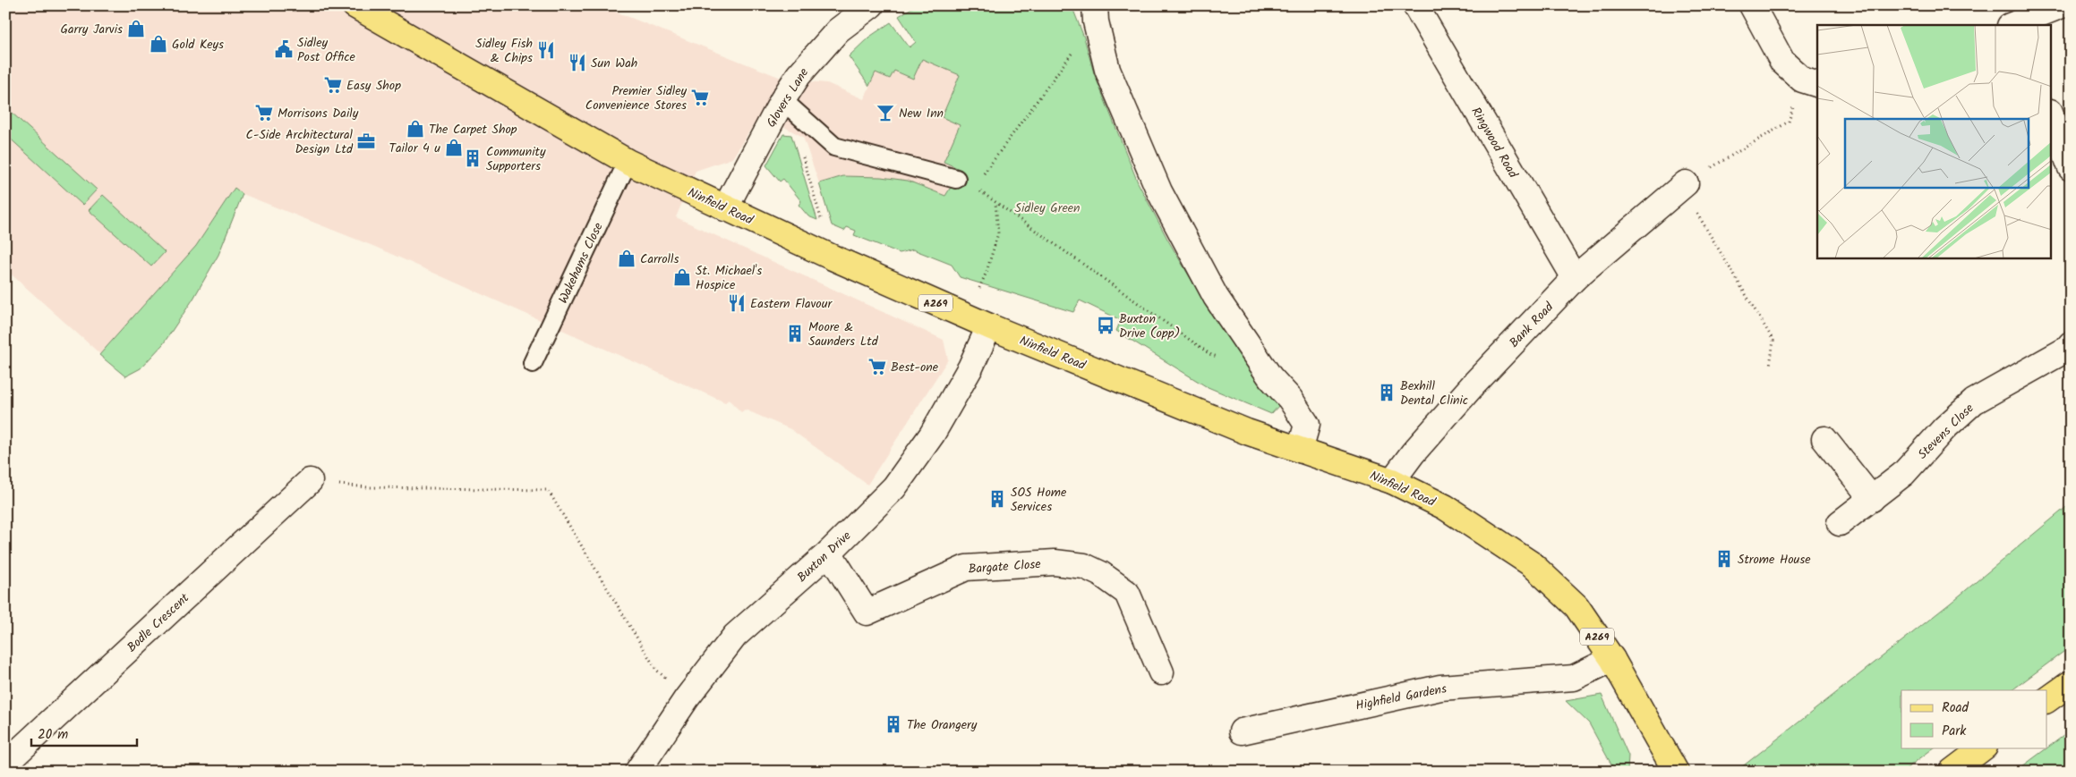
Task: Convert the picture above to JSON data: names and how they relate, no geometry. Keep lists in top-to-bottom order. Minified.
{"streets":{"main road":["Ninfield Road","A269"],"street":["Glovers Lane","Ringwood Road","Bank Road","Stevens Close","Buxton Drive","Bargate Close","Bodle Crescent","Highfield Gardens"],"lane":["Wakehams Close"]},"crossings":[["Glovers Lane","Ninfield Road"],["Ringwood Road","Bank Road"],["Ninfield Road","Wakehams Close"],["Ninfield Road","Bank Road"],["Ninfield Road","Buxton Drive"],["Ninfield Road","Highfield Gardens"],["Buxton Drive","Bargate Close"]],"parks":["Sidley Green"],"places":{"shop":["Garry Jarvis","Gold Keys","The Carpet Shop","Tailor 4 u","Carrolls","St. Michael's Hospice"],"public building":["Sidley Post Office"],"restaurant":["Sidley Fish & Chips","Sun Wah","Eastern Flavour"],"supermarket":["Easy Shop","Premier Sidley Convenience Stores","Morrisons Daily","Best-one"],"bar":["New Inn"],"office":["C-Side Architectural Design Ltd"],"building":["Community Supporters","Moore & Saunders Ltd","Bexhill Dental Clinic","SOS Home Services","Strome House","The Orangery"],"bus stop":["Buxton Drive (opp)"]},"legend":["Road","Park"],"scale_bar":"20 m"}
